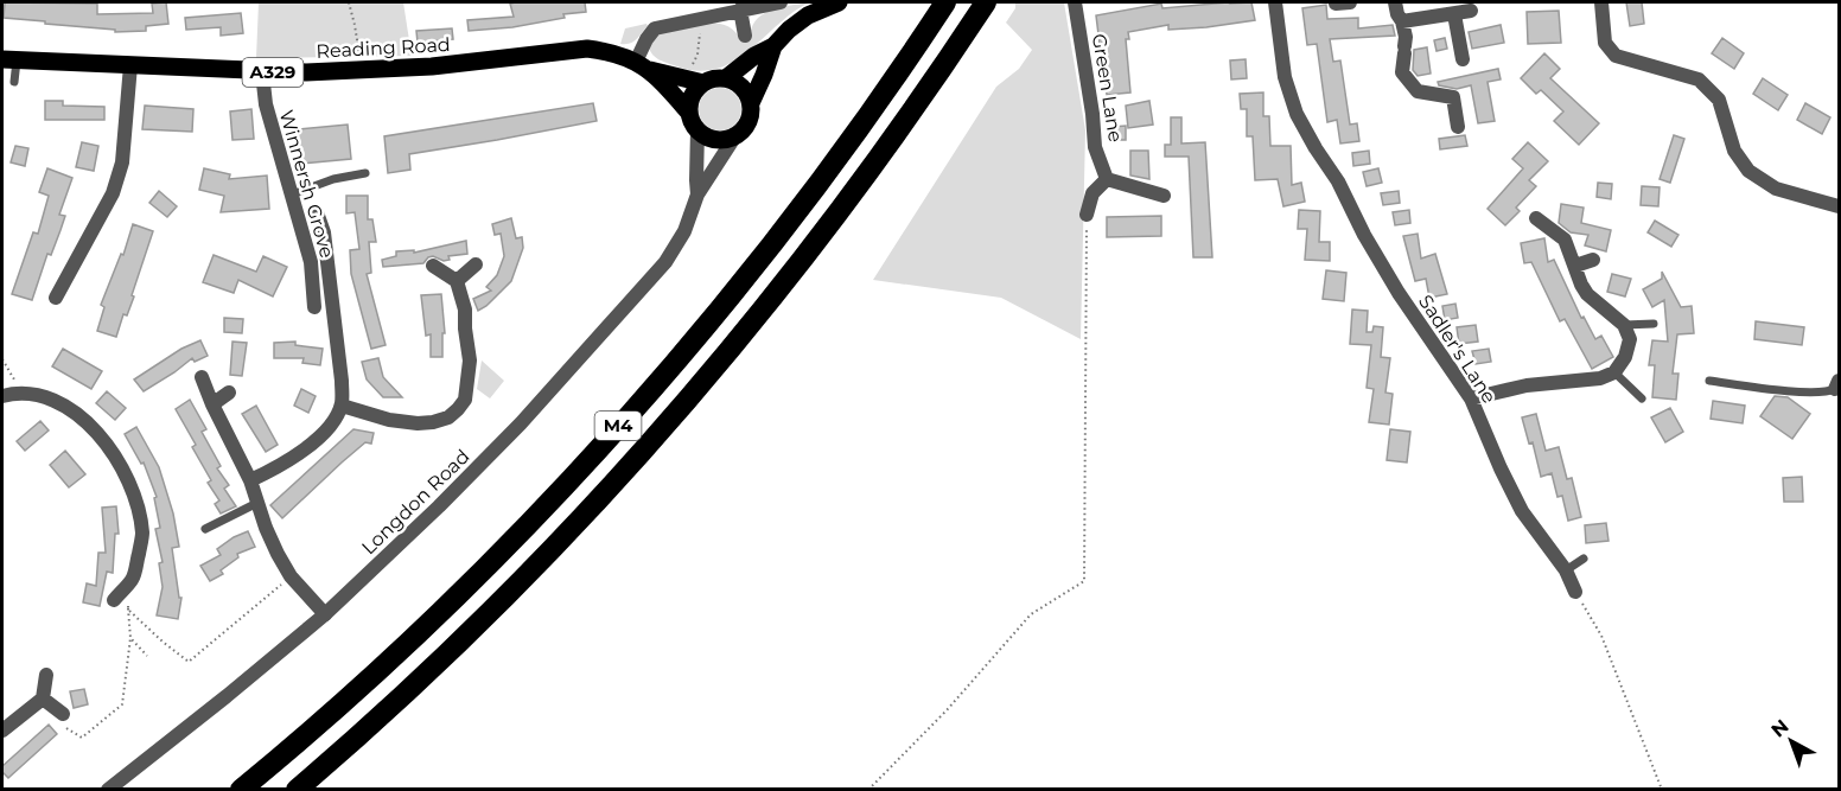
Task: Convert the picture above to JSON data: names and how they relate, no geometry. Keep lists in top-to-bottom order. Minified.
{"streets":{"highway":["M4"],"main road":["Reading Road","A329"],"street":["Green Lane","Winnersh Grove","Sadler's Lane","Longdon Road"]},"crossings":[["Reading Road","Winnersh Grove"],["Reading Road","Longdon Road"]],"north":"top left"}
